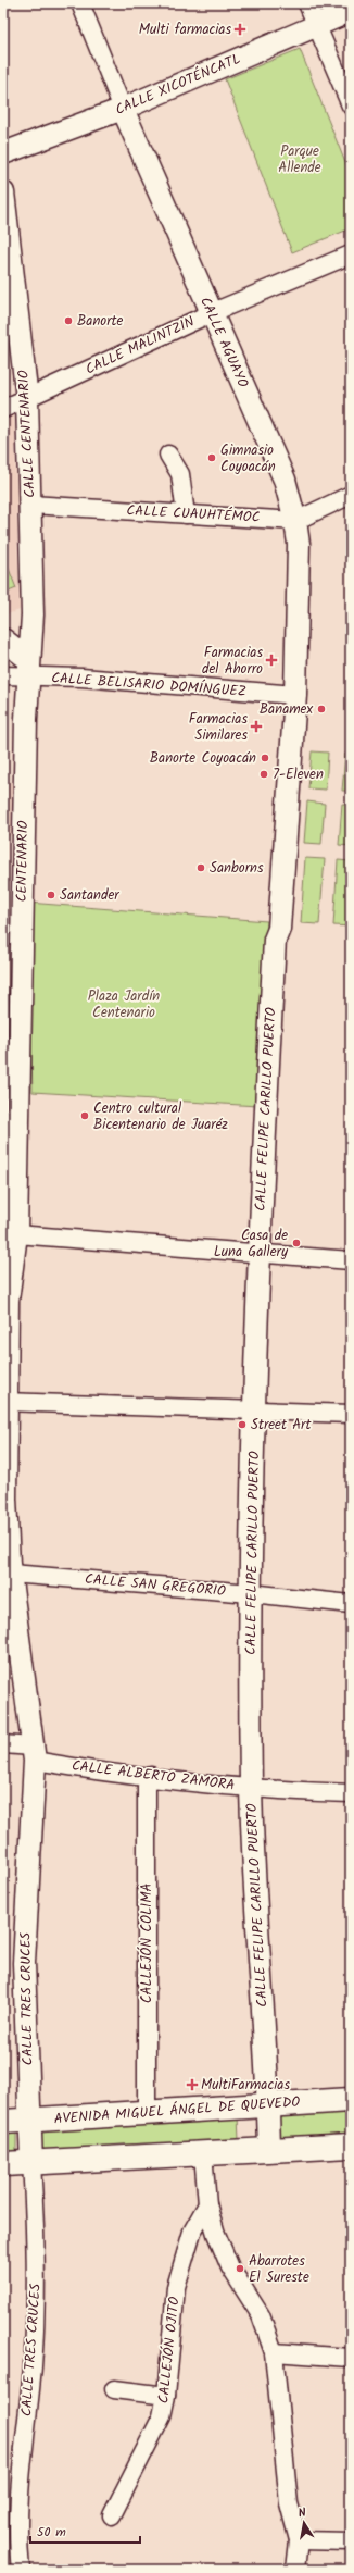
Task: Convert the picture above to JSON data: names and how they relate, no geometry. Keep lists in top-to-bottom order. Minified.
{"streets":{"main road":["AVENIDA MIGUEL ÁNGEL DE QUEVEDO"],"street":["CALLE XICOTÉNCATL","CALLE AGUAYO","CALLE MALINTZIN","CALLE CENTENARIO","CALLE CUAUHTÉMOC","CALLE BELISARIO DOMÍNGUEZ","CENTENARIO","CALLE FELIPE CARILLO PUERTO","CALLE SAN GREGORIO","CALLE ALBERTO ZAMORA","CALLEJÓN COLIMA","CALLE TRES CRUCES","CALLEJÓN OJITO"]},"crossings":[["CALLE XICOTÉNCATL","CALLE AGUAYO"],["CALLE AGUAYO","CALLE MALINTZIN"],["CALLE AGUAYO","CALLE CUAUHTÉMOC"],["CALLE AGUAYO","CALLE BELISARIO DOMÍNGUEZ"],["CALLE AGUAYO","CALLE FELIPE CARILLO PUERTO"],["CALLE MALINTZIN","CALLE CENTENARIO"],["CALLE CENTENARIO","CALLE CUAUHTÉMOC"],["CALLE CENTENARIO","CALLE BELISARIO DOMÍNGUEZ"],["CALLE CENTENARIO","CENTENARIO"],["CALLE BELISARIO DOMÍNGUEZ","CENTENARIO"],["CALLE BELISARIO DOMÍNGUEZ","CALLE FELIPE CARILLO PUERTO"],["CENTENARIO","CALLE TRES CRUCES"],["CALLE FELIPE CARILLO PUERTO","CALLE SAN GREGORIO"],["CALLE FELIPE CARILLO PUERTO","CALLE ALBERTO ZAMORA"],["CALLE FELIPE CARILLO PUERTO","AVENIDA MIGUEL ÁNGEL DE QUEVEDO"],["CALLE SAN GREGORIO","CALLE TRES CRUCES"],["CALLE ALBERTO ZAMORA","CALLEJÓN COLIMA"],["CALLE ALBERTO ZAMORA","CALLE TRES CRUCES"],["CALLEJÓN COLIMA","AVENIDA MIGUEL ÁNGEL DE QUEVEDO"],["CALLE TRES CRUCES","AVENIDA MIGUEL ÁNGEL DE QUEVEDO"]],"parks":["Parque Allende","Plaza Jardín Centenario"],"places":{"health":["Multi farmacias","Farmacias del Ahorro","Farmacias Similares","MultiFarmacias"],"other":["Banorte","Gimnasio Coyoacán","Banamex","Banorte Coyoacán","7-Eleven","Sanborns","Santander","Centro cultural Bicentenario de Juaréz","Casa de Luna Gallery","Street Art","Abarrotes El Sureste"]},"scale_bar":"50 m","north":"top"}
